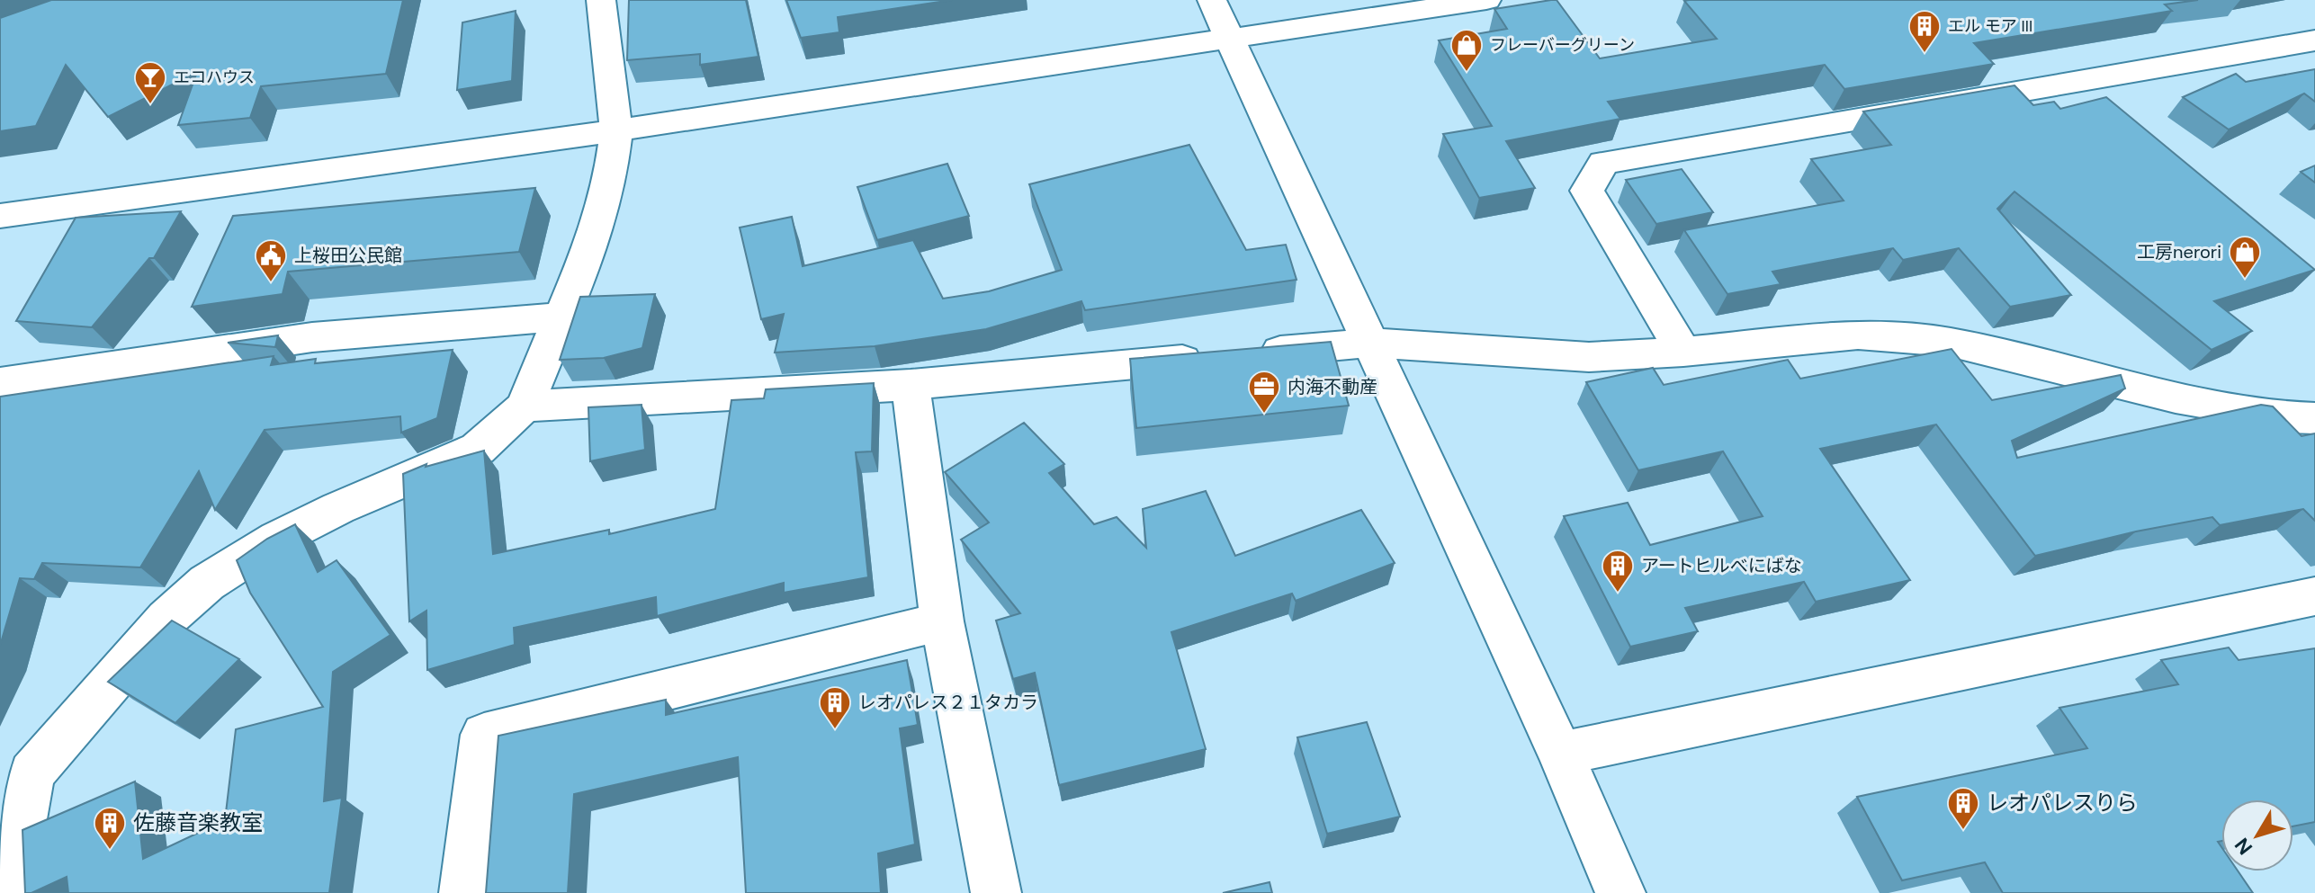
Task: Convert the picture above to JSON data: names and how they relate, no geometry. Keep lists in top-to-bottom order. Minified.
{"places":{"building":["エル モア III","アートヒルべにばな","レオパレス２１タカラ","レオパレスりら","佐藤音楽教室"],"shop":["フレーバーグリーン","工房nerori"],"bar":["エコハウス"],"public building":["上桜田公民館"],"office":["内海不動産"]},"north":"bottom left"}
